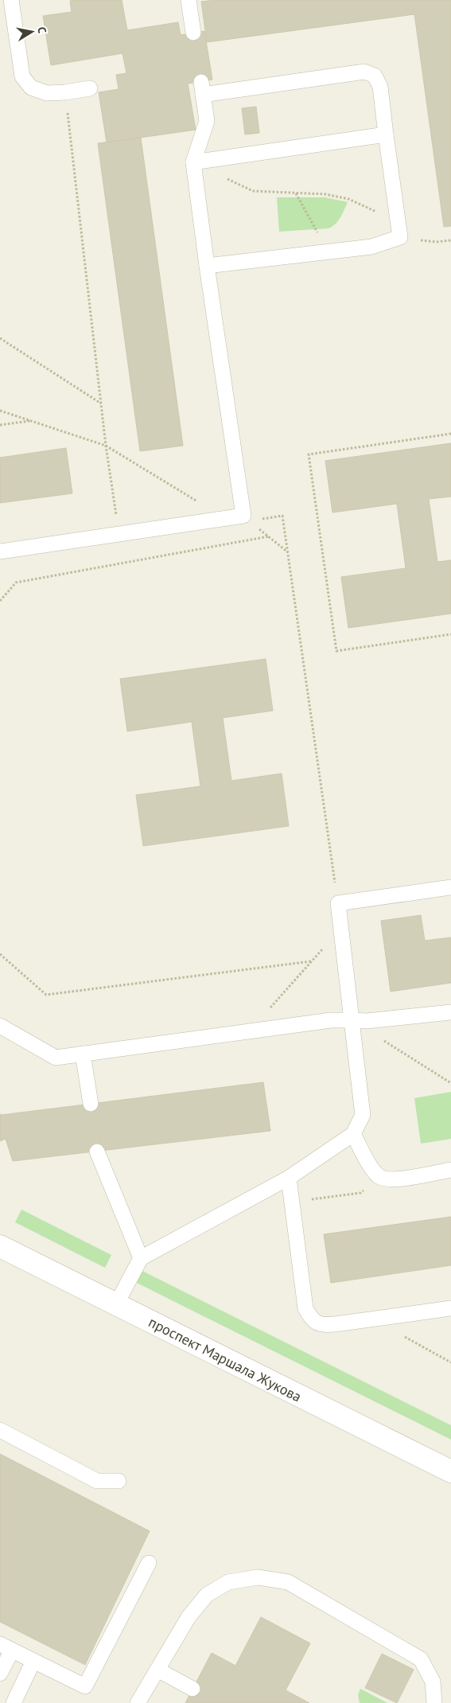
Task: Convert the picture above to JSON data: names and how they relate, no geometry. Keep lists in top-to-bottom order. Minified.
{"streets":{"street":["проспект Маршала Жукова"]},"north":"right"}
